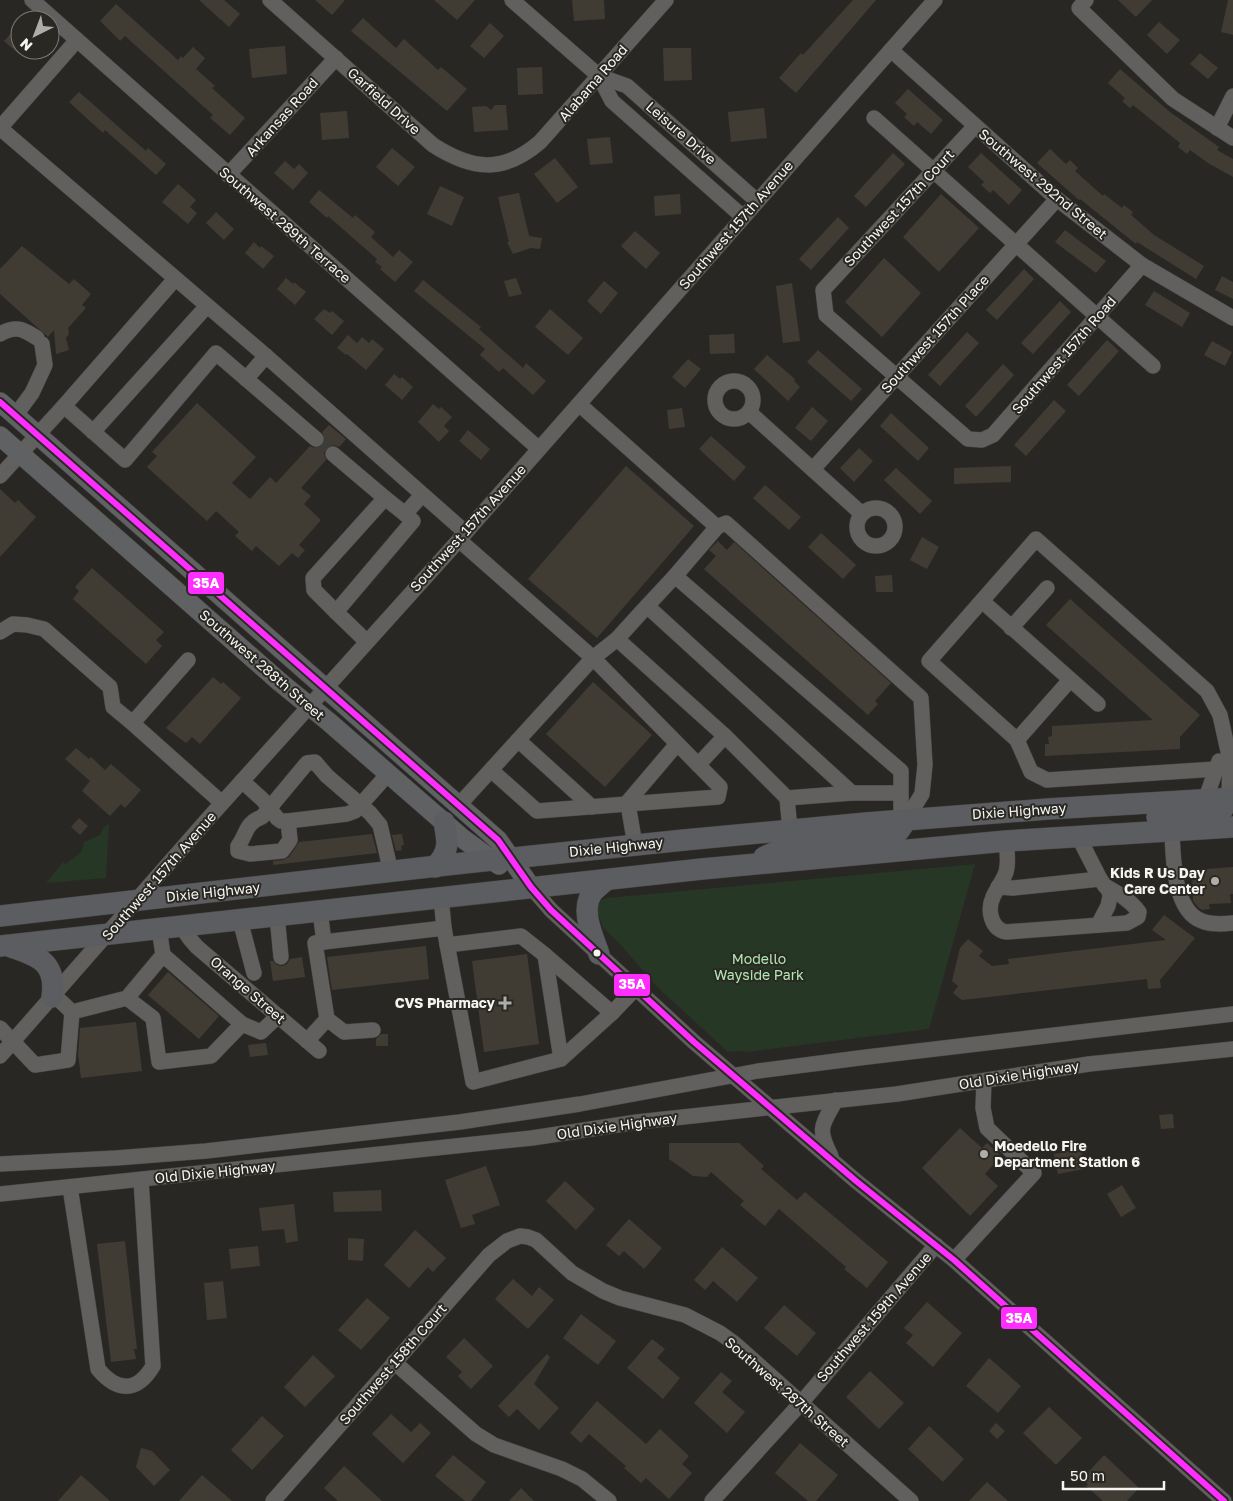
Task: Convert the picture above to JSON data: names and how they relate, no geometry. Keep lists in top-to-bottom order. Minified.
{"streets":{"highway":["Dixie Highway"],"main road":["Southwest 288th Street"],"street":["Alabama Road","Garfield Drive","Arkansas Road","Leisure Drive","Southwest 292nd Street","Southwest 157th Court","Southwest 289th Terrace","Southwest 157th Avenue","Southwest 157th Place","Southwest 157th Road","Orange Street","Old Dixie Highway","Southwest 159th Avenue","Southwest 158th Court","Southwest 287th Street"]},"crossings":[["Alabama Road","Garfield Drive"],["Alabama Road","Leisure Drive"],["Garfield Drive","Arkansas Road"],["Arkansas Road","Southwest 289th Terrace"],["Leisure Drive","Southwest 157th Avenue"],["Southwest 292nd Street","Southwest 157th Court"],["Southwest 292nd Street","Southwest 157th Avenue"],["Southwest 292nd Street","Southwest 157th Place"],["Southwest 292nd Street","Southwest 157th Road"],["Southwest 157th Court","Southwest 157th Place"],["Southwest 157th Court","Southwest 157th Road"],["Southwest 289th Terrace","Southwest 157th Avenue"],["Southwest 157th Avenue","Southwest 288th Street"],["Southwest 157th Avenue","Dixie Highway"],["Southwest 157th Place","Southwest 157th Road"],["Southwest 288th Street","Dixie Highway"],["Southwest 288th Street","Old Dixie Highway"],["Southwest 288th Street","Southwest 159th Avenue"],["Dixie Highway","Orange Street"],["Southwest 159th Avenue","Southwest 287th Street"],["Southwest 158th Court","Southwest 287th Street"]],"parks":["Modello Wayside Park"],"places":{"other":["Kids R Us Day Care Center","Moedello Fire Department Station 6"],"health":["CVS Pharmacy"]},"lines":["transit line 35A"],"scale_bar":"50 m","north":"bottom left"}
